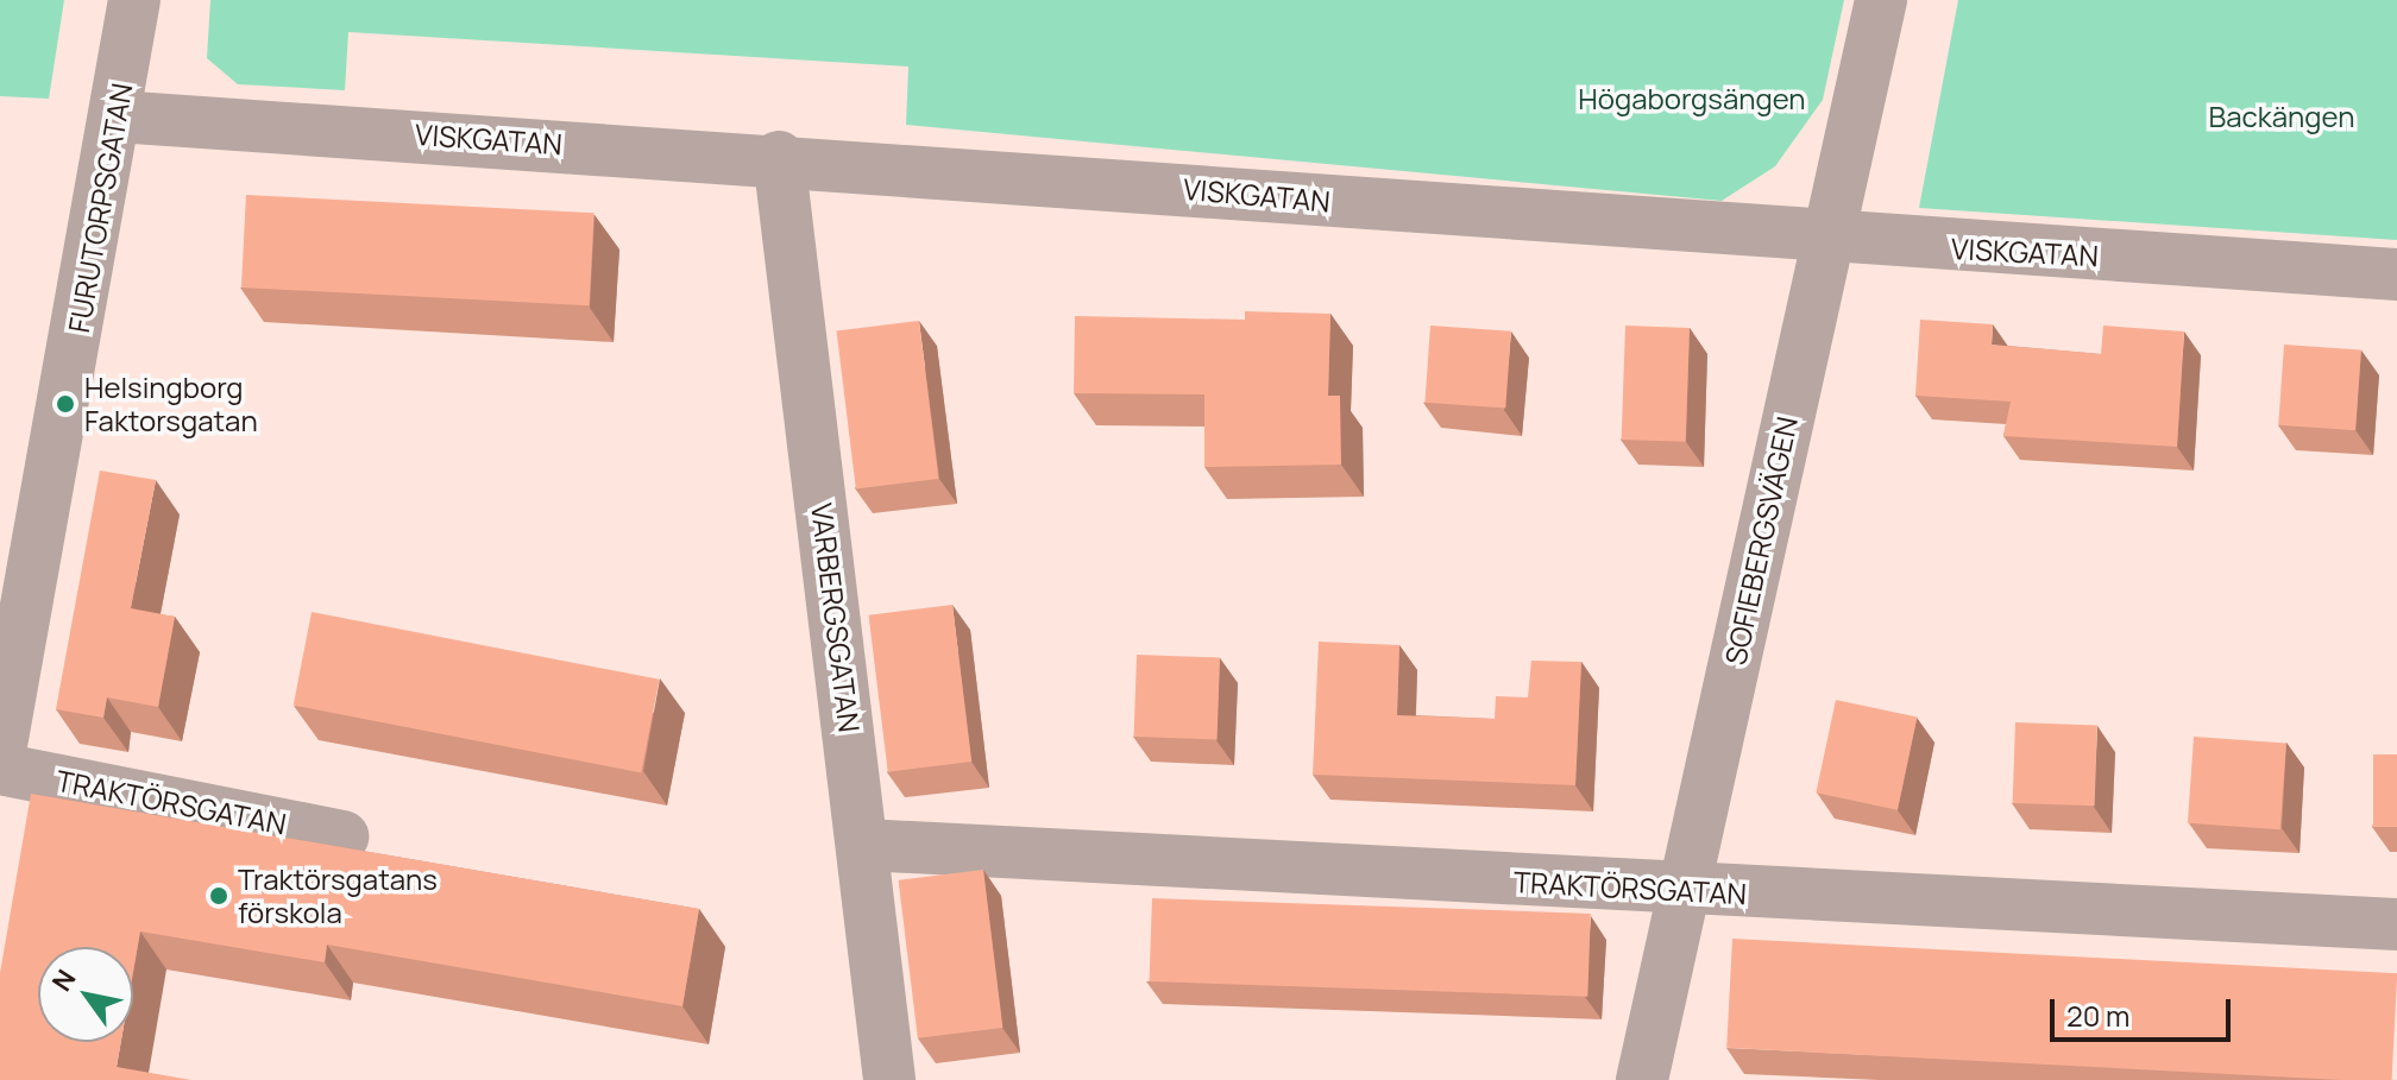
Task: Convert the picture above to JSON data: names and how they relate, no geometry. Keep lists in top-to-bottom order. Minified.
{"streets":{"street":["VISKGATAN","FURUTORPSGATAN","SOFIEBERGSVÄGEN","VARBERGSGATAN","TRAKTÖRSGATAN"]},"crossings":[["VISKGATAN","FURUTORPSGATAN"],["VISKGATAN","SOFIEBERGSVÄGEN"],["VISKGATAN","VARBERGSGATAN"],["SOFIEBERGSVÄGEN","TRAKTÖRSGATAN"],["VARBERGSGATAN","TRAKTÖRSGATAN"]],"parks":["Högaborgsängen","Backängen"],"places":["Helsingborg Faktorsgatan","Traktörsgatans förskola"],"scale_bar":"20 m","north":"top left"}
